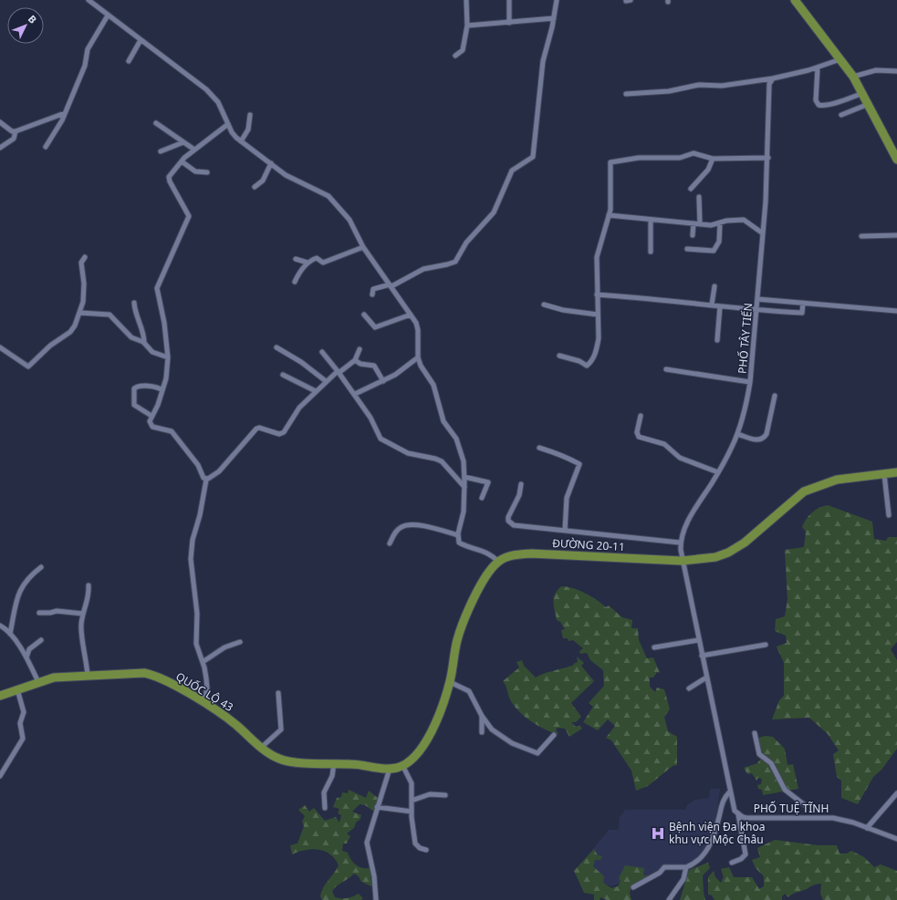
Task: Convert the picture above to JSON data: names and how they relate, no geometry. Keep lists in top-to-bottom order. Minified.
{"streets":{"highway":["ĐƯỜNG 20-11","QUỐC LỘ 43"],"street":["PHỐ TÂY TIẾN","PHỐ TUỆ TĨNH"]},"crossings":[["PHỐ TÂY TIẾN","ĐƯỜNG 20-11"],["ĐƯỜNG 20-11","QUỐC LỘ 43"]],"places":{"hospital":["Bệnh viện Đa khoa khu vực Mộc Châu"]},"north":"top right"}
